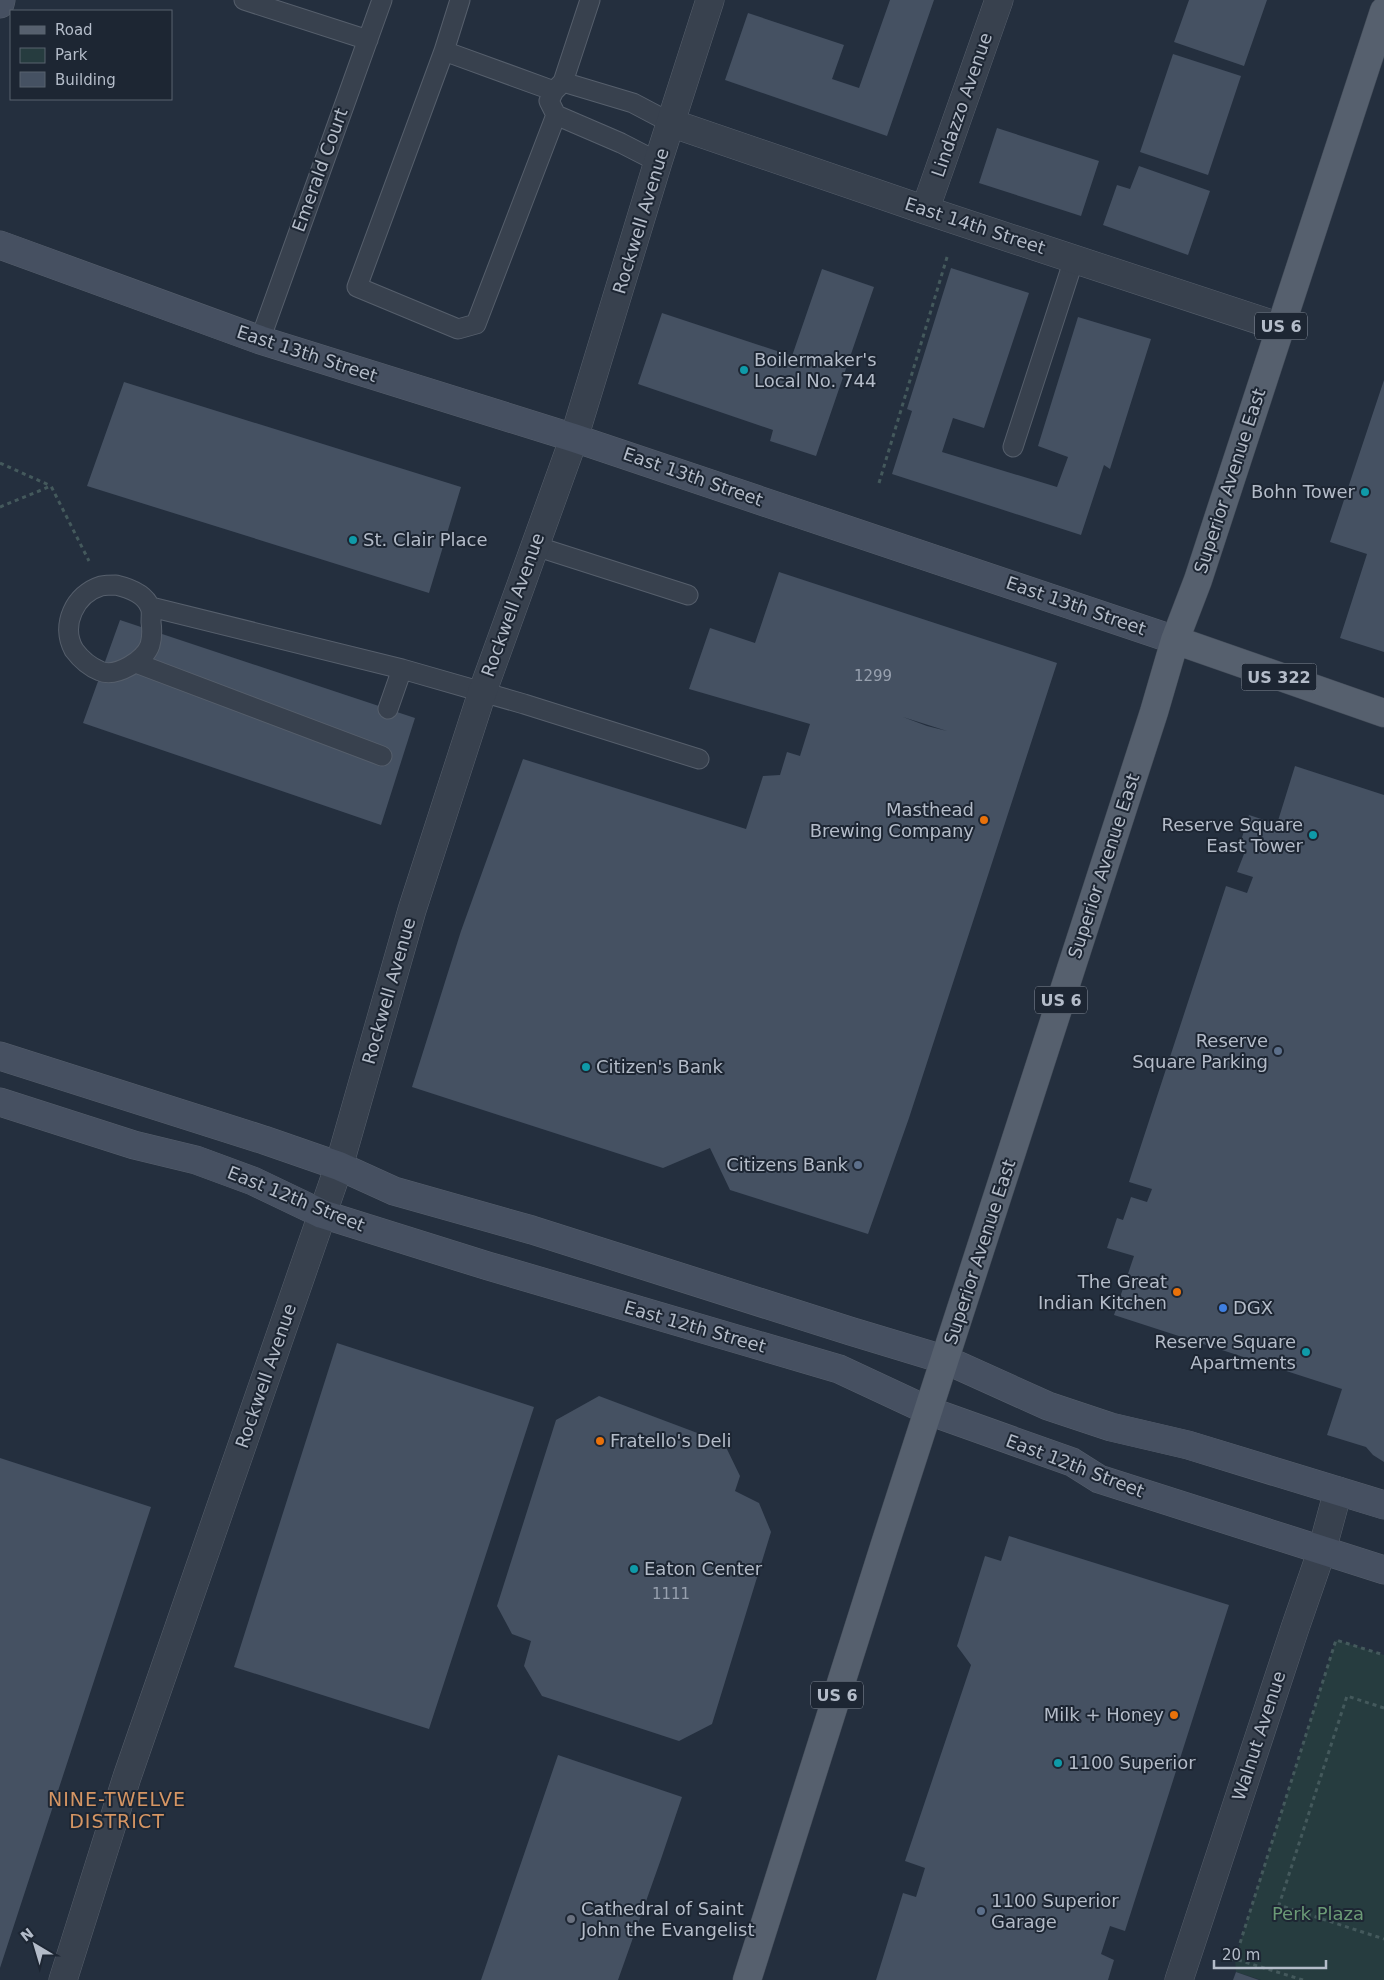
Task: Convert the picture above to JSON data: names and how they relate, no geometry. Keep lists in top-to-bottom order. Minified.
{"streets":{"main road":["US 6","East 13th Street","Superior Avenue East","US 322","East 12th Street"],"street":["Lindazzo Avenue","Rockwell Avenue","East 14th Street","Walnut Avenue"],"lane":["Emerald Court"]},"crossings":[["Lindazzo Avenue","East 14th Street"],["Emerald Court","East 13th Street"],["Rockwell Avenue","East 14th Street"],["Rockwell Avenue","East 13th Street"],["Rockwell Avenue","East 12th Street"],["East 14th Street","Superior Avenue East"],["East 13th Street","Superior Avenue East"],["Superior Avenue East","East 12th Street"],["East 12th Street","Walnut Avenue"]],"districts":["NINE-TWELVE DISTRICT"],"parks":["Perk Plaza"],"places":["Boilermaker's Local No. 744","Bohn Tower","St. Clair Place","Masthead Brewing Company","Reserve Square East Tower","Reserve Square Parking","Citizen's Bank","Citizens Bank","The Great Indian Kitchen","DGX","Reserve Square Apartments","Fratello's Deli","Eaton Center","Milk + Honey","1100 Superior","1100 Superior Garage","Cathedral of Saint John the Evangelist"],"house_numbers":["1299","1111"],"legend":["Road","Park","Building"],"scale_bar":"20 m","north":"top left"}
